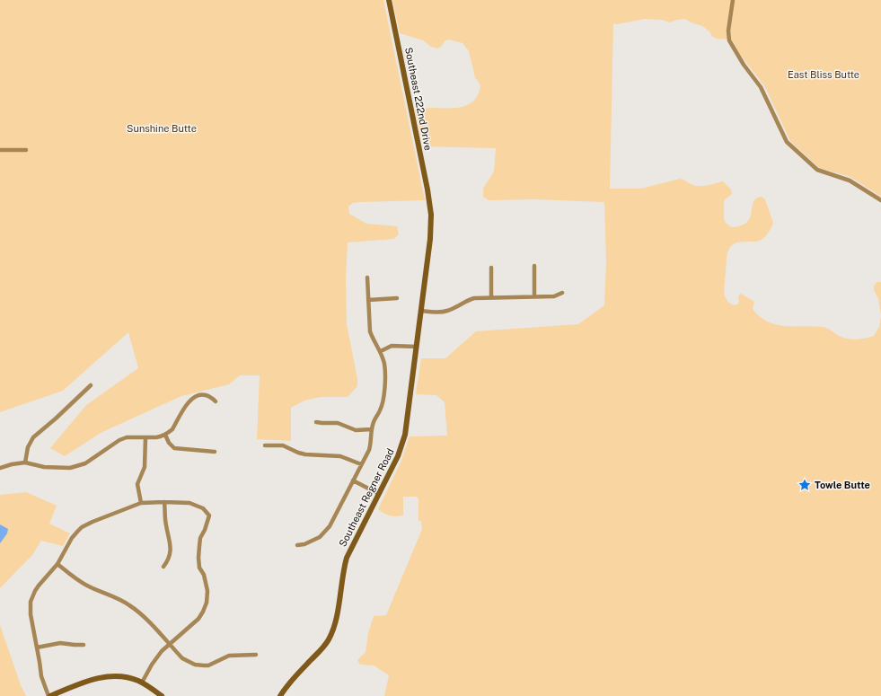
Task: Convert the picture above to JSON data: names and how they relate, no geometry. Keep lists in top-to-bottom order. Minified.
{"streets":{"main road":["Southeast 222nd Drive","Southeast Regner Road"]},"crossings":[["Southeast 222nd Drive","Southeast Regner Road"]],"parks":["East Bliss Butte","Sunshine Butte"],"places":{"place":["Towle Butte"]}}
